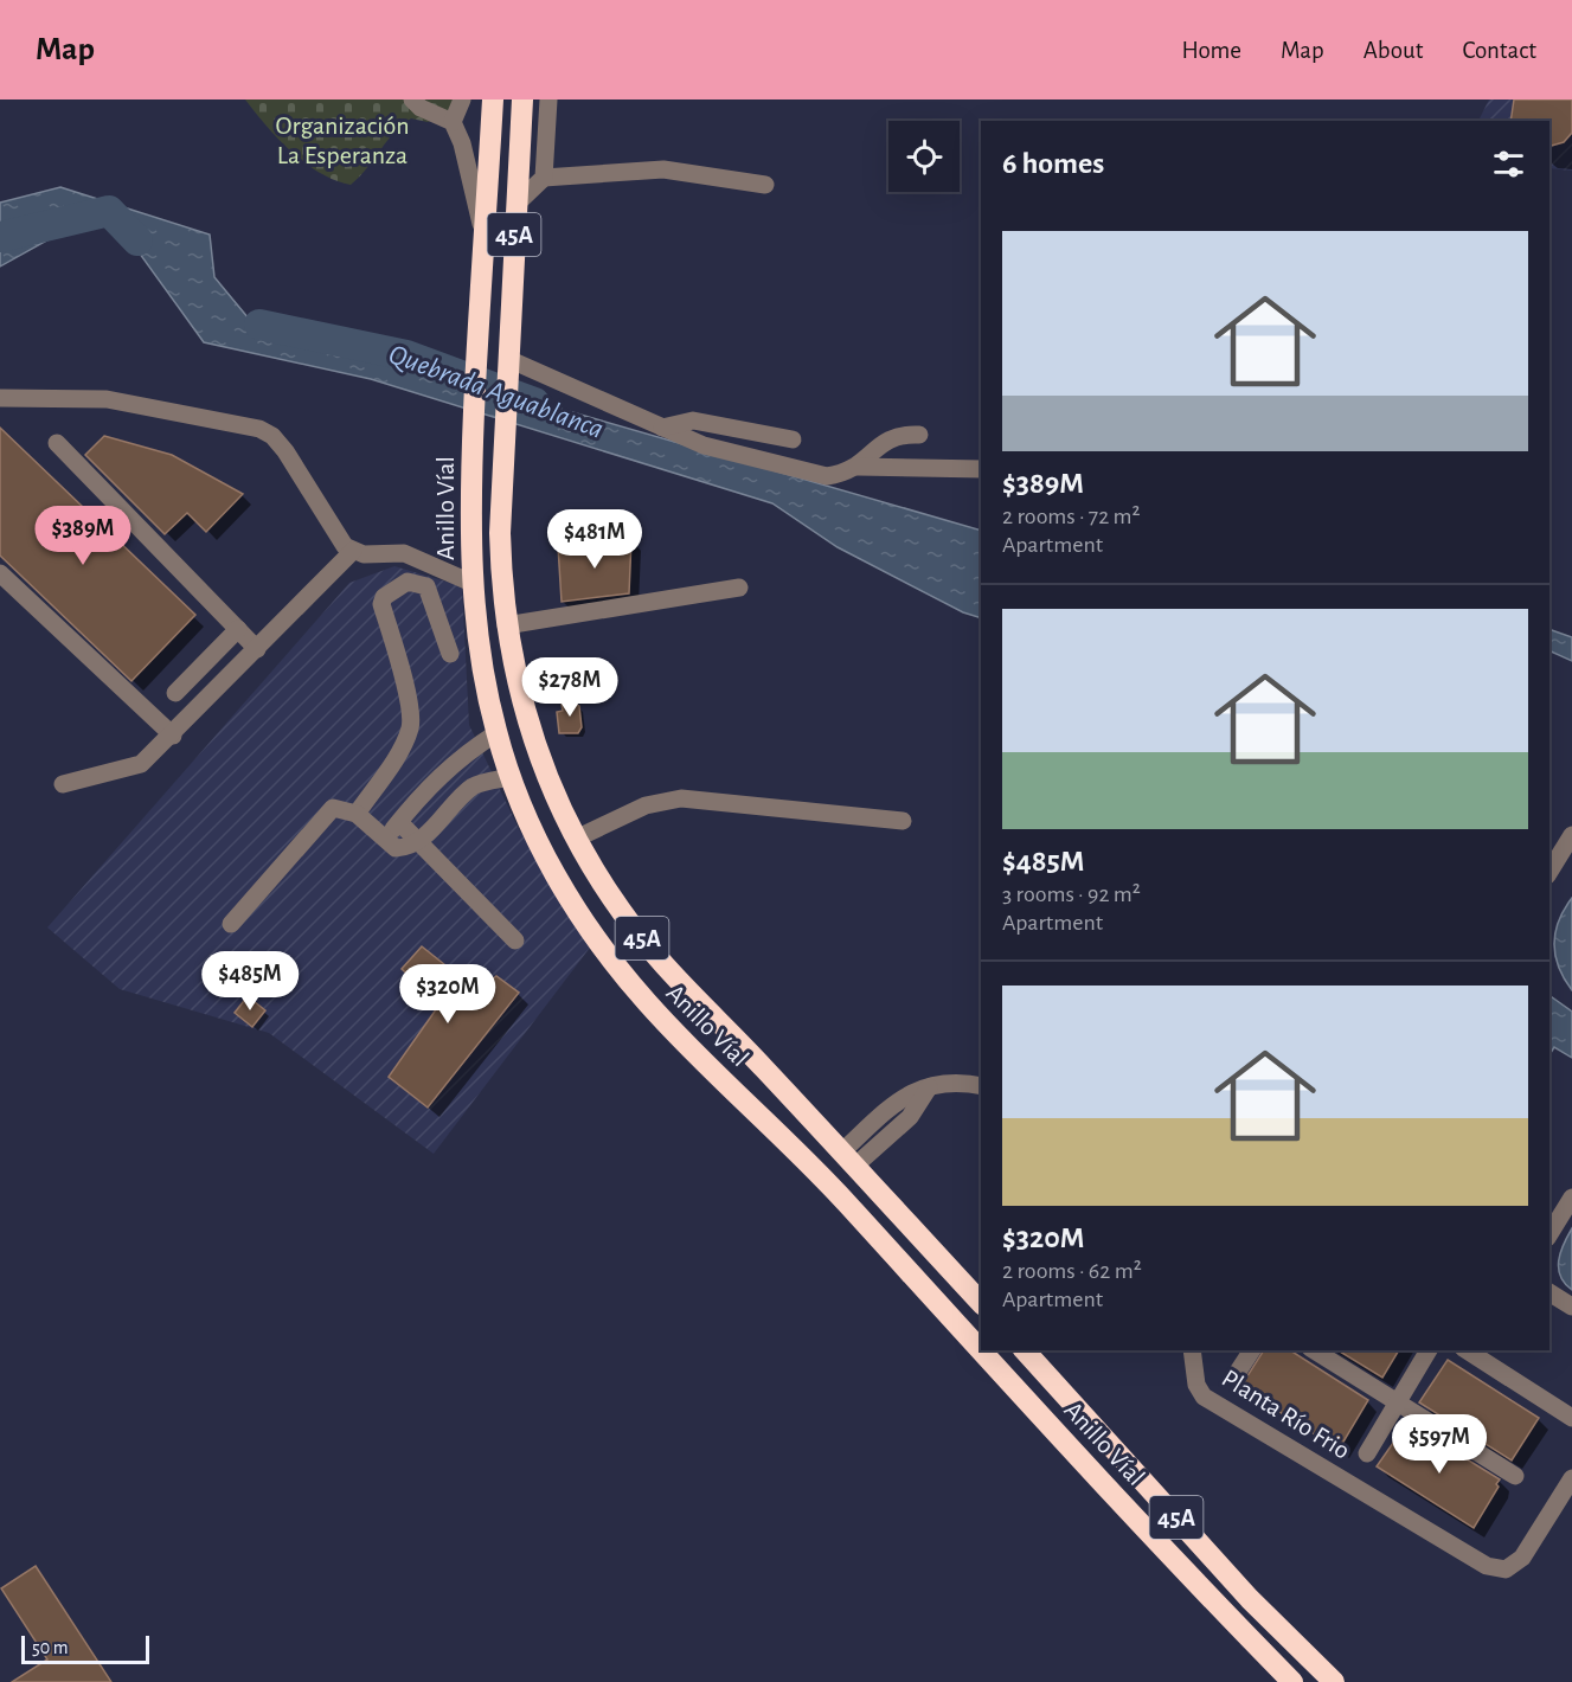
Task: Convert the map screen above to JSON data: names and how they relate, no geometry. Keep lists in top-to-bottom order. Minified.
{"streets":{"highway":["45A","Anillo Víal"],"lane":["Planta Río Frio"]},"water":["Quebrada Aguablanca"],"parks":["Organización La Esperanza"],"scale_bar":"50 m","page":{"header":"Map","nav":["Home","Map","About","Contact"],"heading":"6 homes","list":[{"name":"$389M","note":"2 rooms · 72 m² · Apartment"},{"name":"$485M","note":"3 rooms · 92 m² · Apartment"},{"name":"$320M","note":"2 rooms · 62 m² · Apartment"}],"price":["$389M","$481M","$278M","$485M","$320M","$597M"],"scale":"50 m"}}
